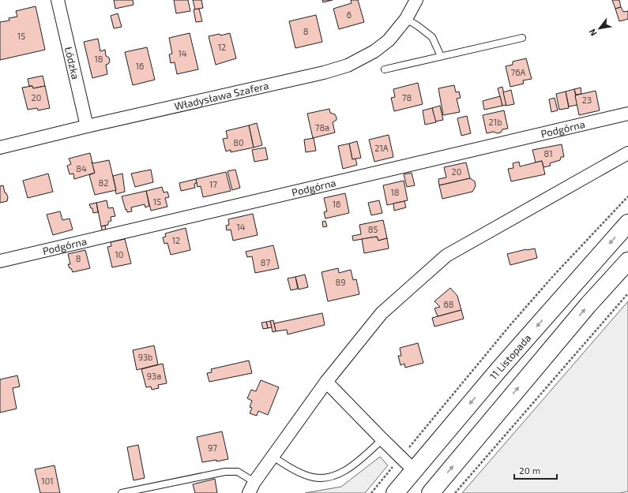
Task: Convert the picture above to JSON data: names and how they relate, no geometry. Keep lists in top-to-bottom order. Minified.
{"streets":{"main road":["11 Listopada"],"street":["Łódzka","Władysława Szafera","Podgórna"]},"crossings":[["Łódzka","Władysława Szafera"]],"house_numbers":["6","8","15","12","14","18","16","76A","20","78","23","21b","78a","80","21A","81","84","20","82","17","18","15","16","14","85","12","10","8","87","89","68","93b","93a","97","101"],"scale_bar":"20 m","north":"bottom left"}
